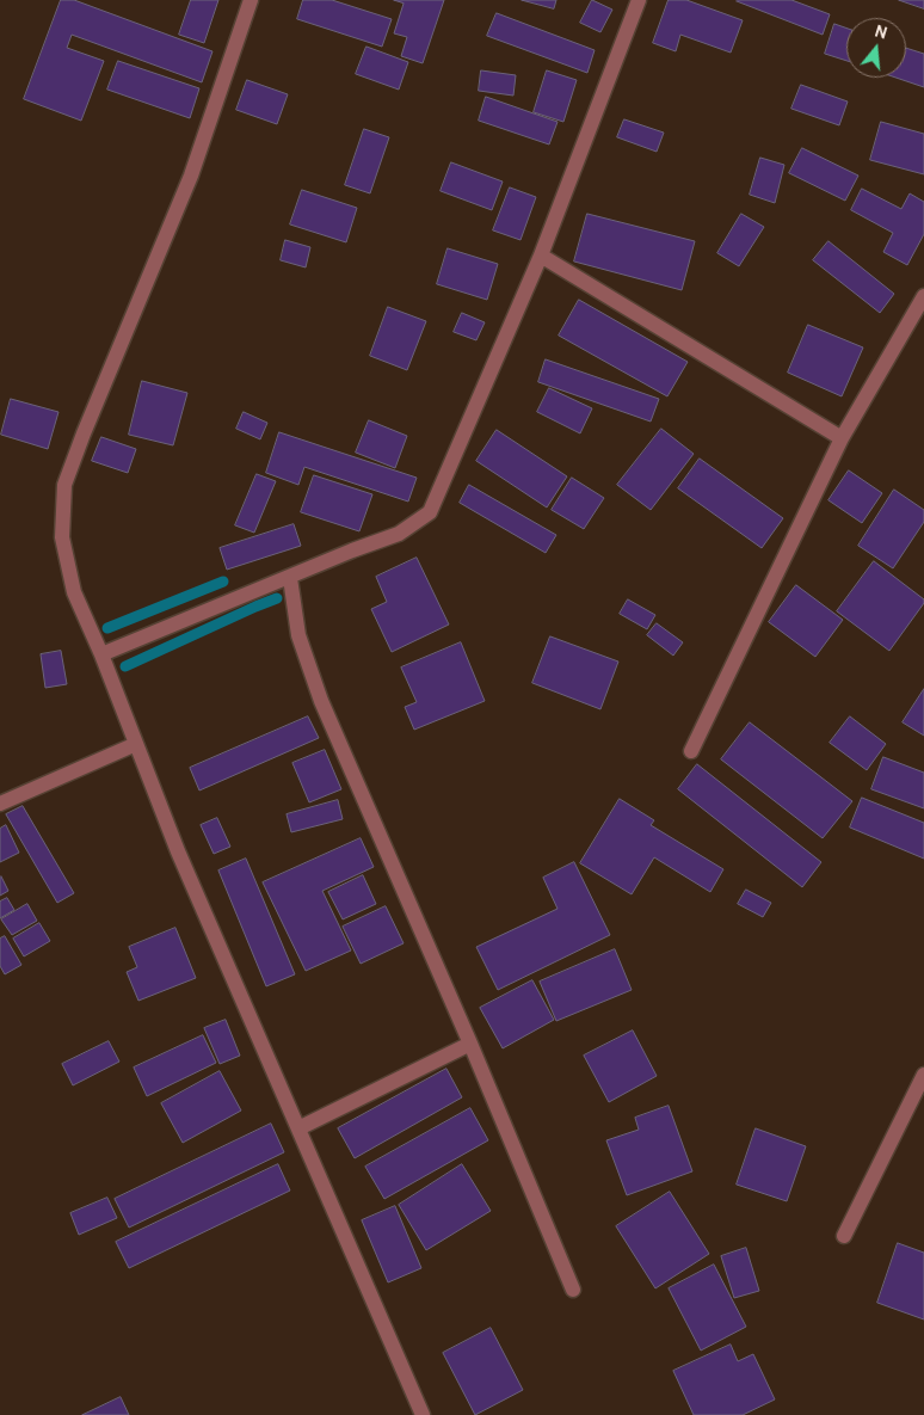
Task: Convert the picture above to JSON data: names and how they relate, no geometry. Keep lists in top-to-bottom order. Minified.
{"north":"top"}
